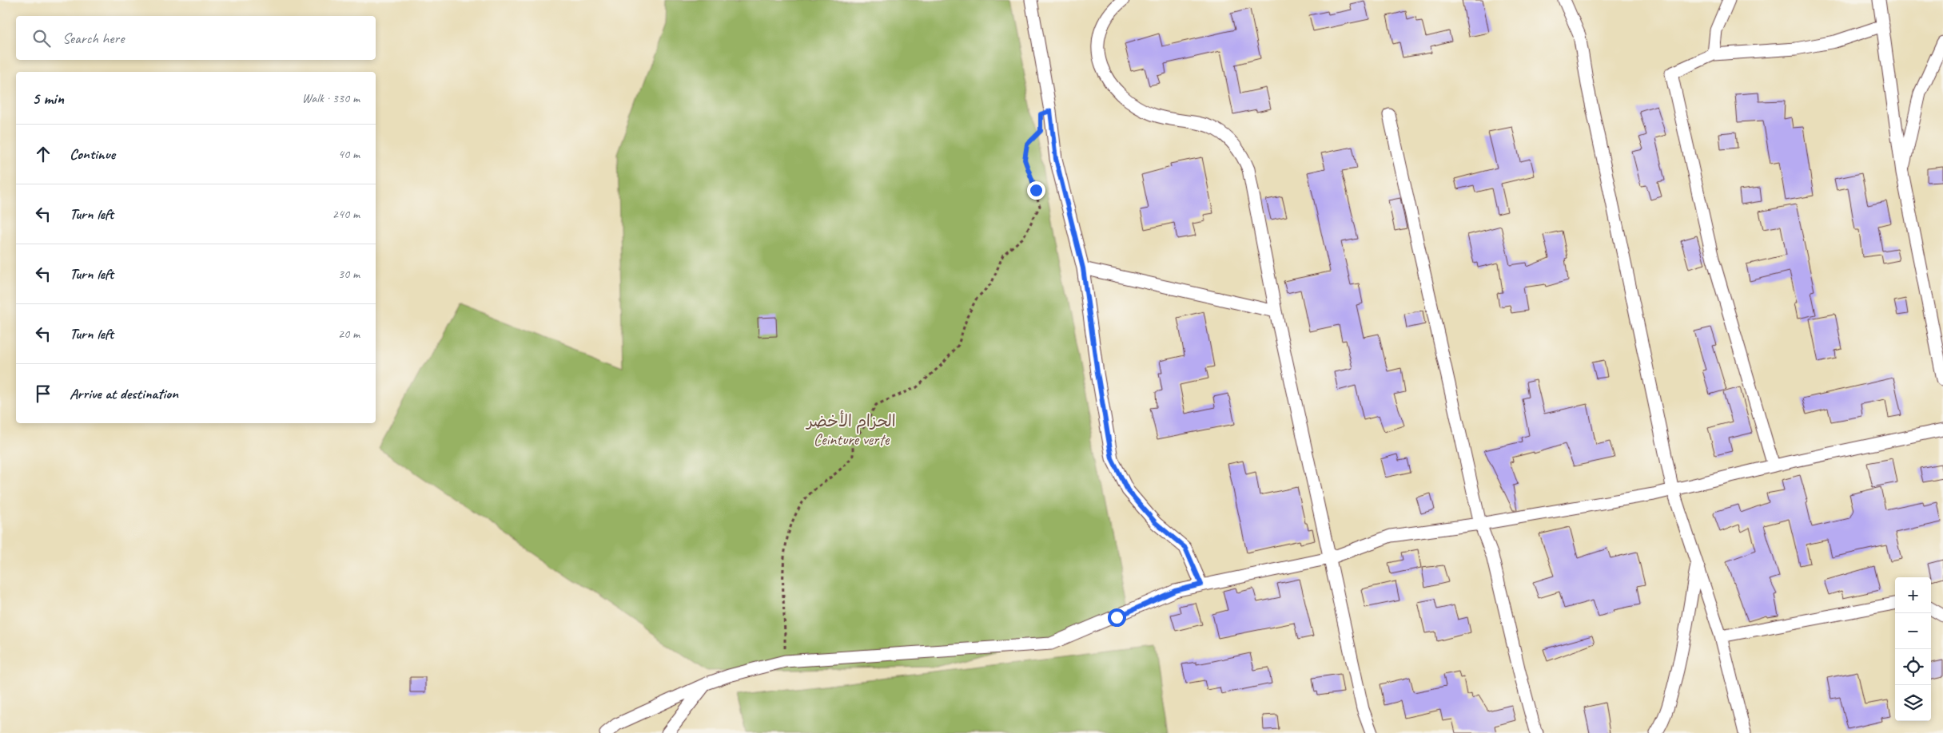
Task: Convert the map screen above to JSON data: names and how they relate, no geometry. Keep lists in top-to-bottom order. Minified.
{"parks":["الحزام الأخضر Ceinture verte"],"page":{"search":"Search here","heading":["5 min","Walk · 330 m"],"list":[["Continue","40 m"],["Turn left","240 m"],["Turn left","30 m"],["Turn left","20 m"],"Arrive at destination"],"map_buttons":["+","−"]}}
